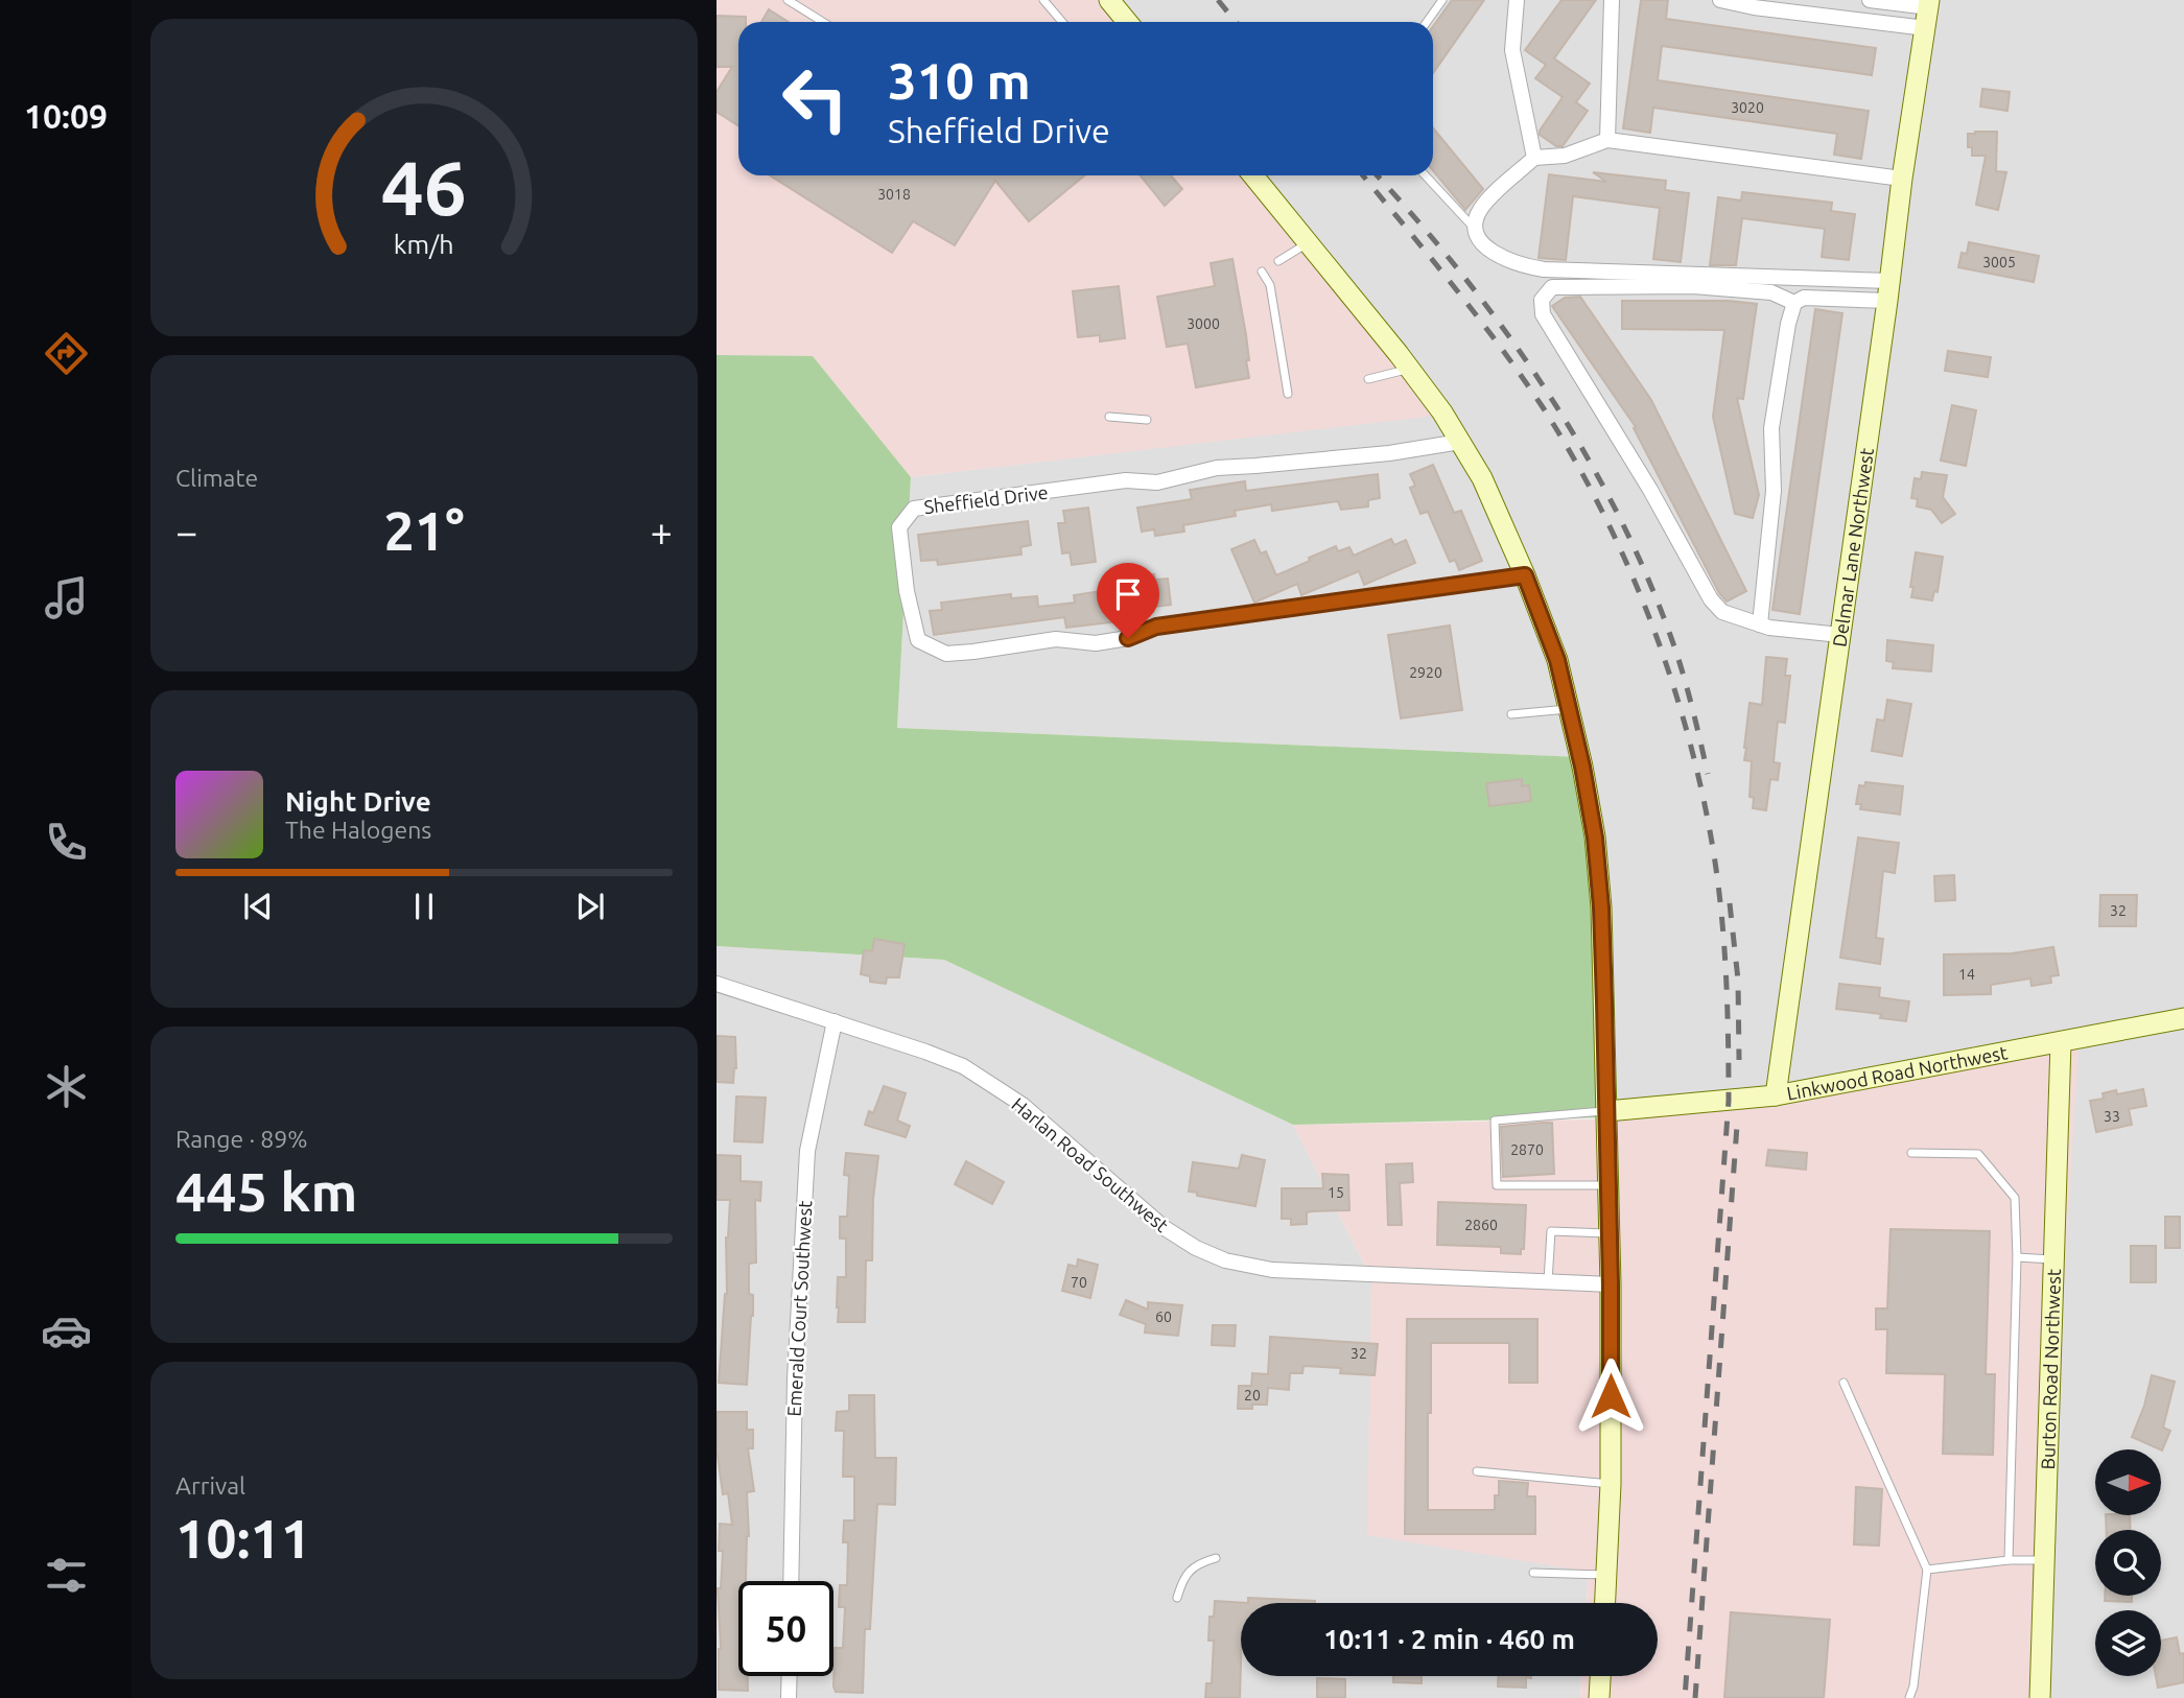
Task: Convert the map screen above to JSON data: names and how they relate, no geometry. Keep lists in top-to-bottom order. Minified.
{"streets":{"street":["Sheffield Drive","Delmar Lane Northwest","Linkwood Road Northwest","Harlan Road Southwest","Emerald Court Southwest","Burton Road Northwest"]},"crossings":[["Delmar Lane Northwest","Linkwood Road Northwest"],["Linkwood Road Northwest","Burton Road Northwest"],["Harlan Road Southwest","Emerald Court Southwest"]],"house_numbers":["3020","3018","3005","3000","2920","32","14","33","2870","15","2860","70","60","32","20"],"north":"right","page":{"tabs":"10:09","turn":["310 m","Sheffield Drive"],"tile":["Climate",["Range · 89%","445 km"],["Arrival","10:11"]],"heat":["−","21°","+"],"song":["Night Drive","The Halogens"],"limit":"50","trip":"10:11 · 2 min · 460 m","gauge":["46","km/h"]}}
